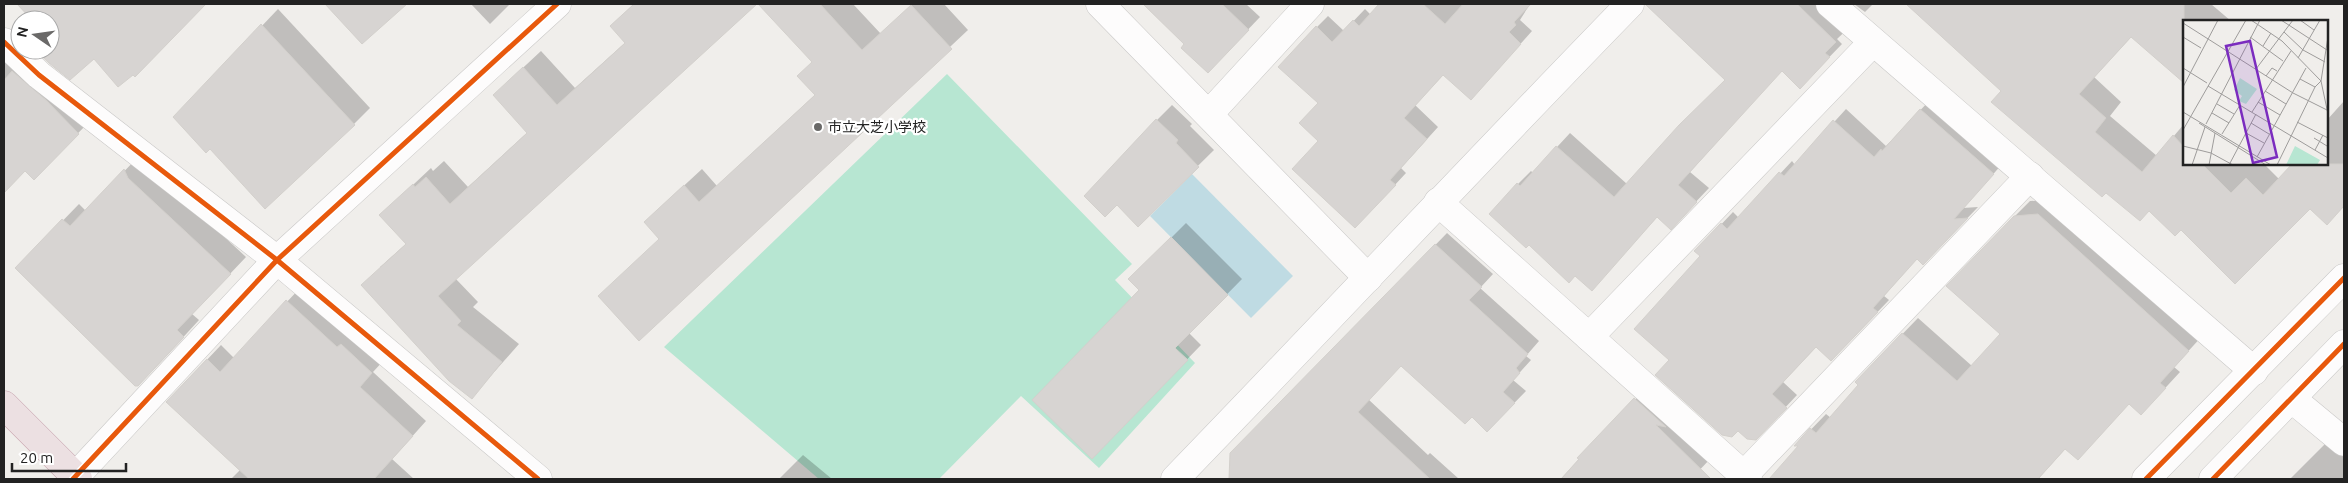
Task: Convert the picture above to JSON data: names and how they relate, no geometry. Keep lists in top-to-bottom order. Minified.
{"places":["市立大芝小学校"],"scale_bar":"20 m","north":"left"}
